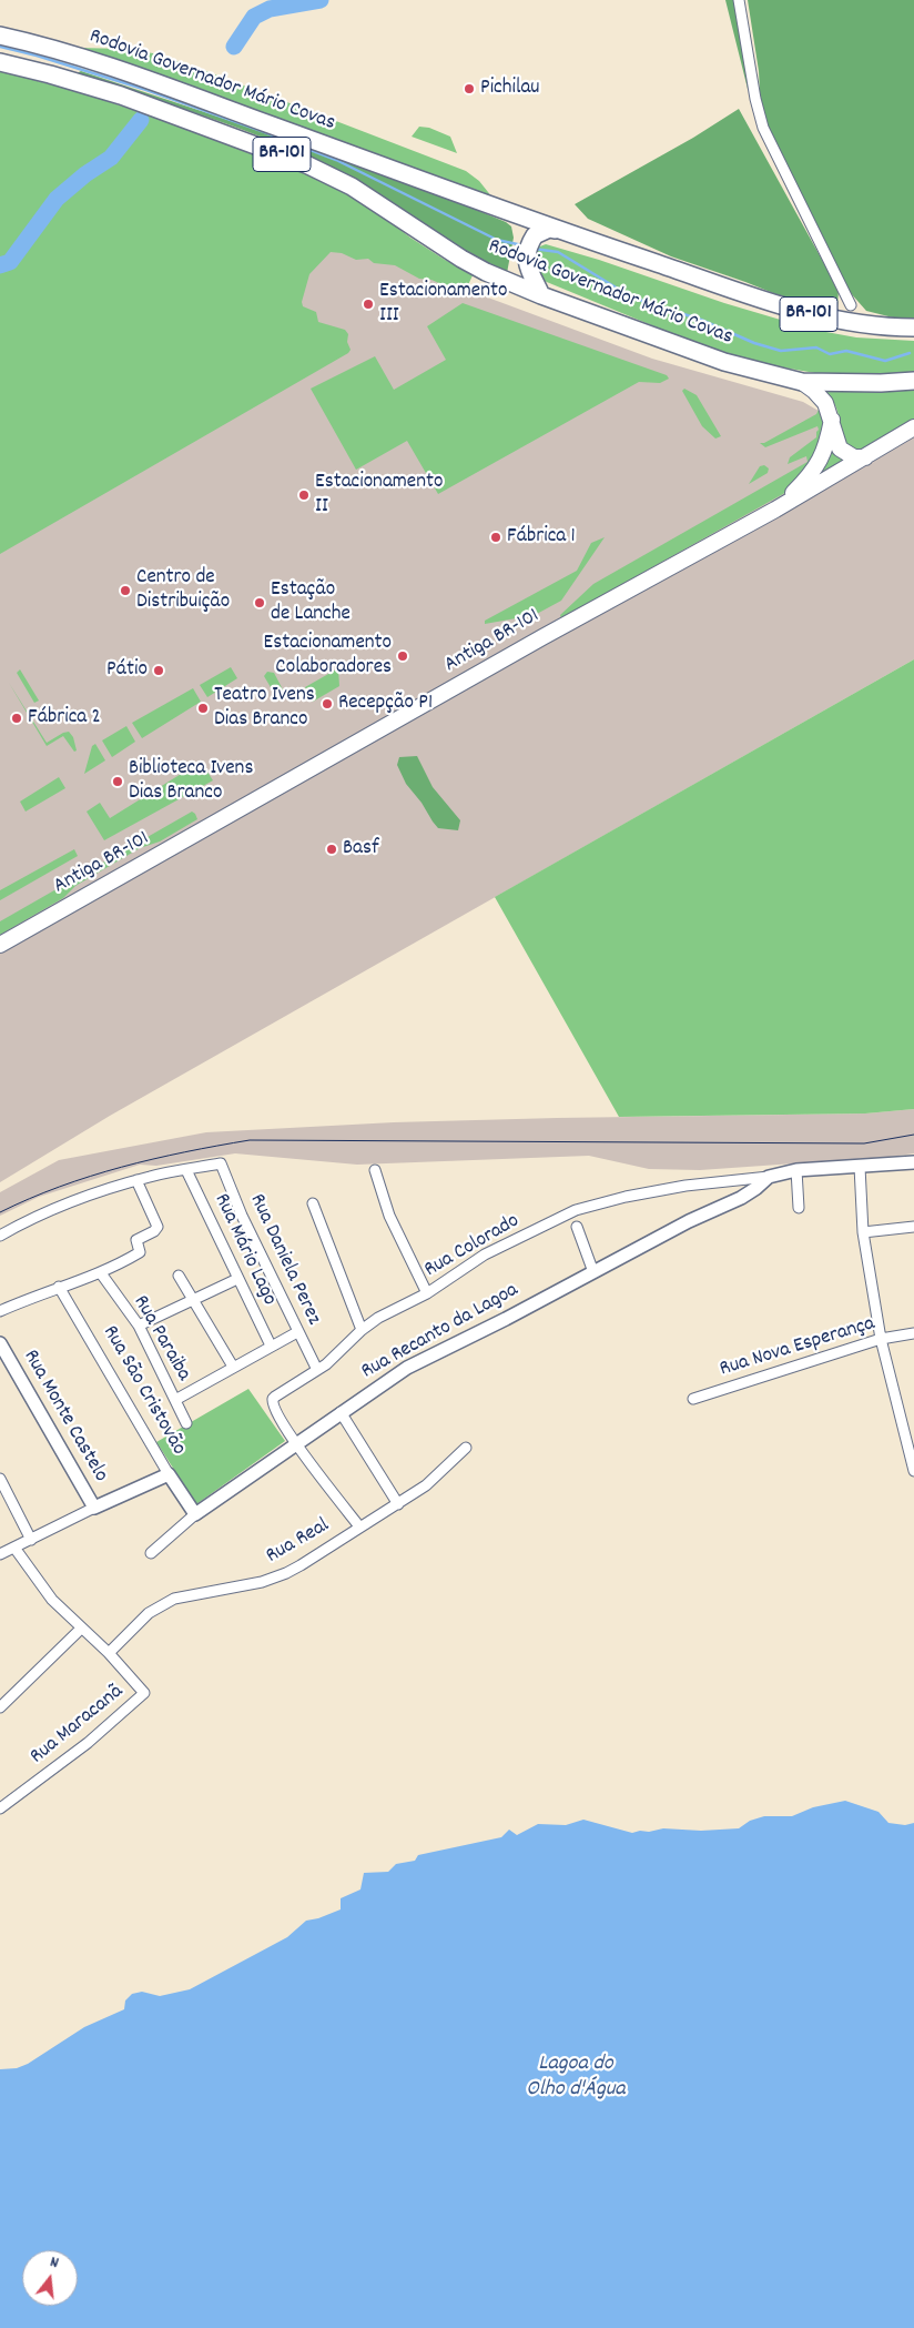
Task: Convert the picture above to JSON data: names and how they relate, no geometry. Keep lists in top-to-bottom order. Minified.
{"streets":{"highway":["Rodovia Governador Mário Covas","BR-101"],"main road":["Antiga BR-101"],"street":["Rua Colorado","Rua Mário Lago","Rua Daniela Perez","Rua Recanto da Lagoa","Rua Paraiba","Rua Nova Esperança","Rua São Cristovão","Rua Monte Castelo","Rua Real","Rua Maracanã"]},"crossings":[["Rodovia Governador Mário Covas","BR-101"],["Rua Colorado","Rua Daniela Perez"],["Rua Colorado","Rua Recanto da Lagoa"],["Rua Mário Lago","Rua Daniela Perez"],["Rua Recanto da Lagoa","Rua São Cristovão"],["Rua Real","Rua Maracanã"]],"water":["Lagoa do Olho d'Água"],"places":["Pichilau","Estacionamento III","Estacionamento II","Fábrica 1","Centro de Distribuição","Estação de Lanche","Estacionamento Colaboradores","Pátio","Recepção P1","Teatro Ivens Dias Branco","Fábrica 2","Biblioteca Ivens Dias Branco","Basf"],"north":"top"}
